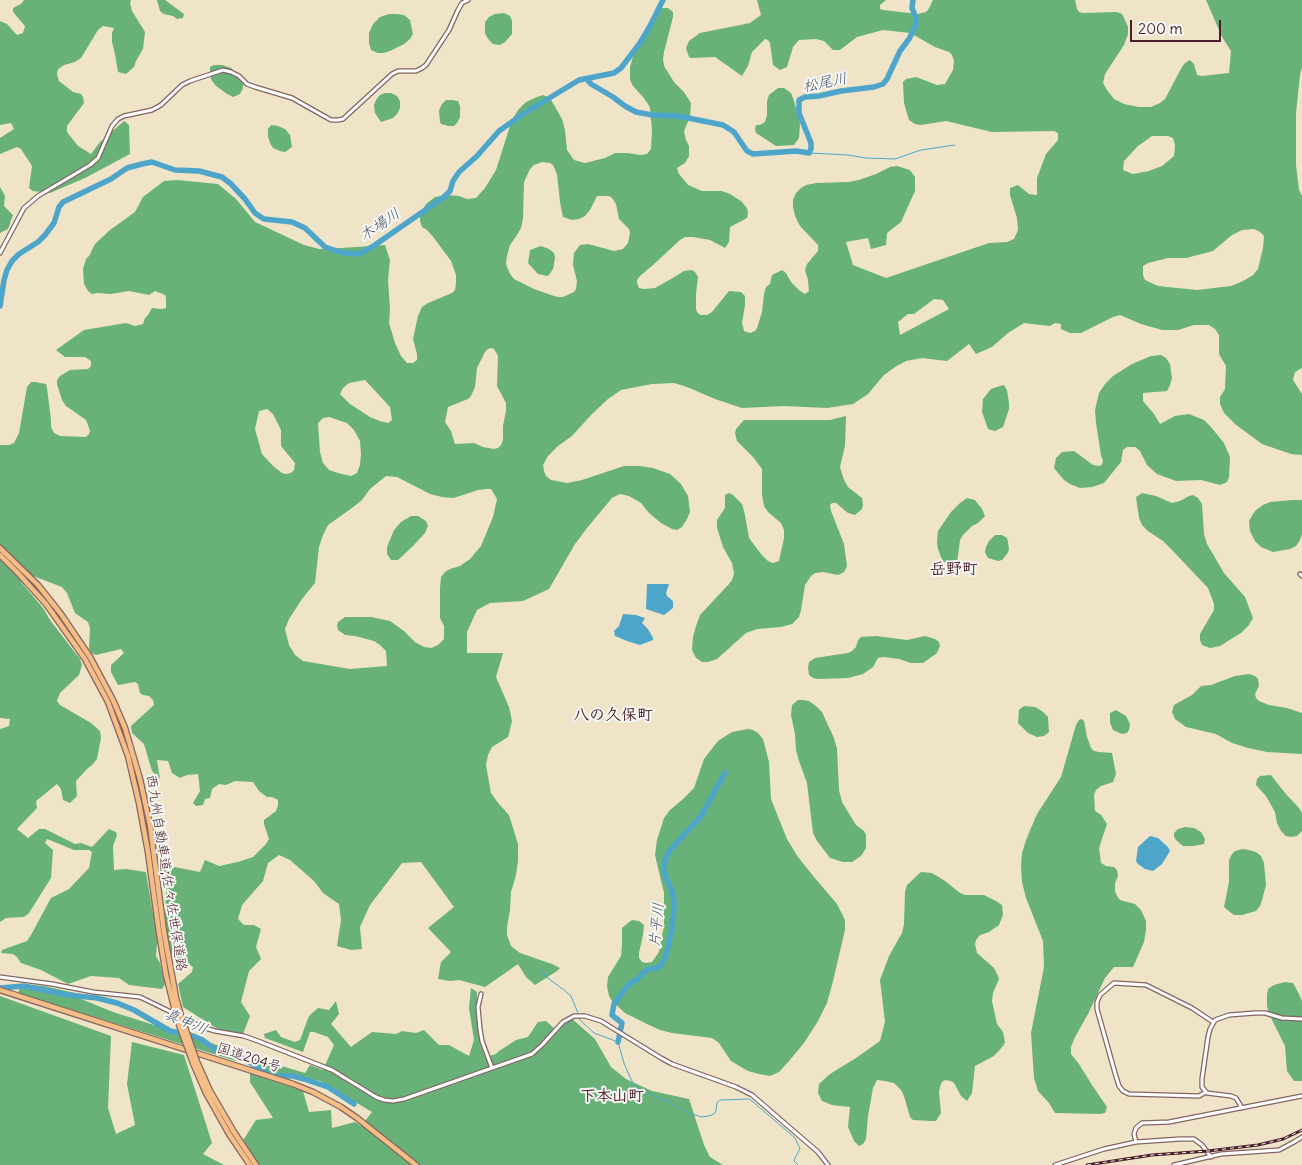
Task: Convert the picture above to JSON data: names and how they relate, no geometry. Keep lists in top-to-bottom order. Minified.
{"streets":{"highway":["西九州自動車道;佐々佐世保道路","国道204号"]},"districts":["岳野町","八の久保町","下本山町"],"water":["松尾川","木場川","片平川","真申川"],"scale_bar":"200 m"}
